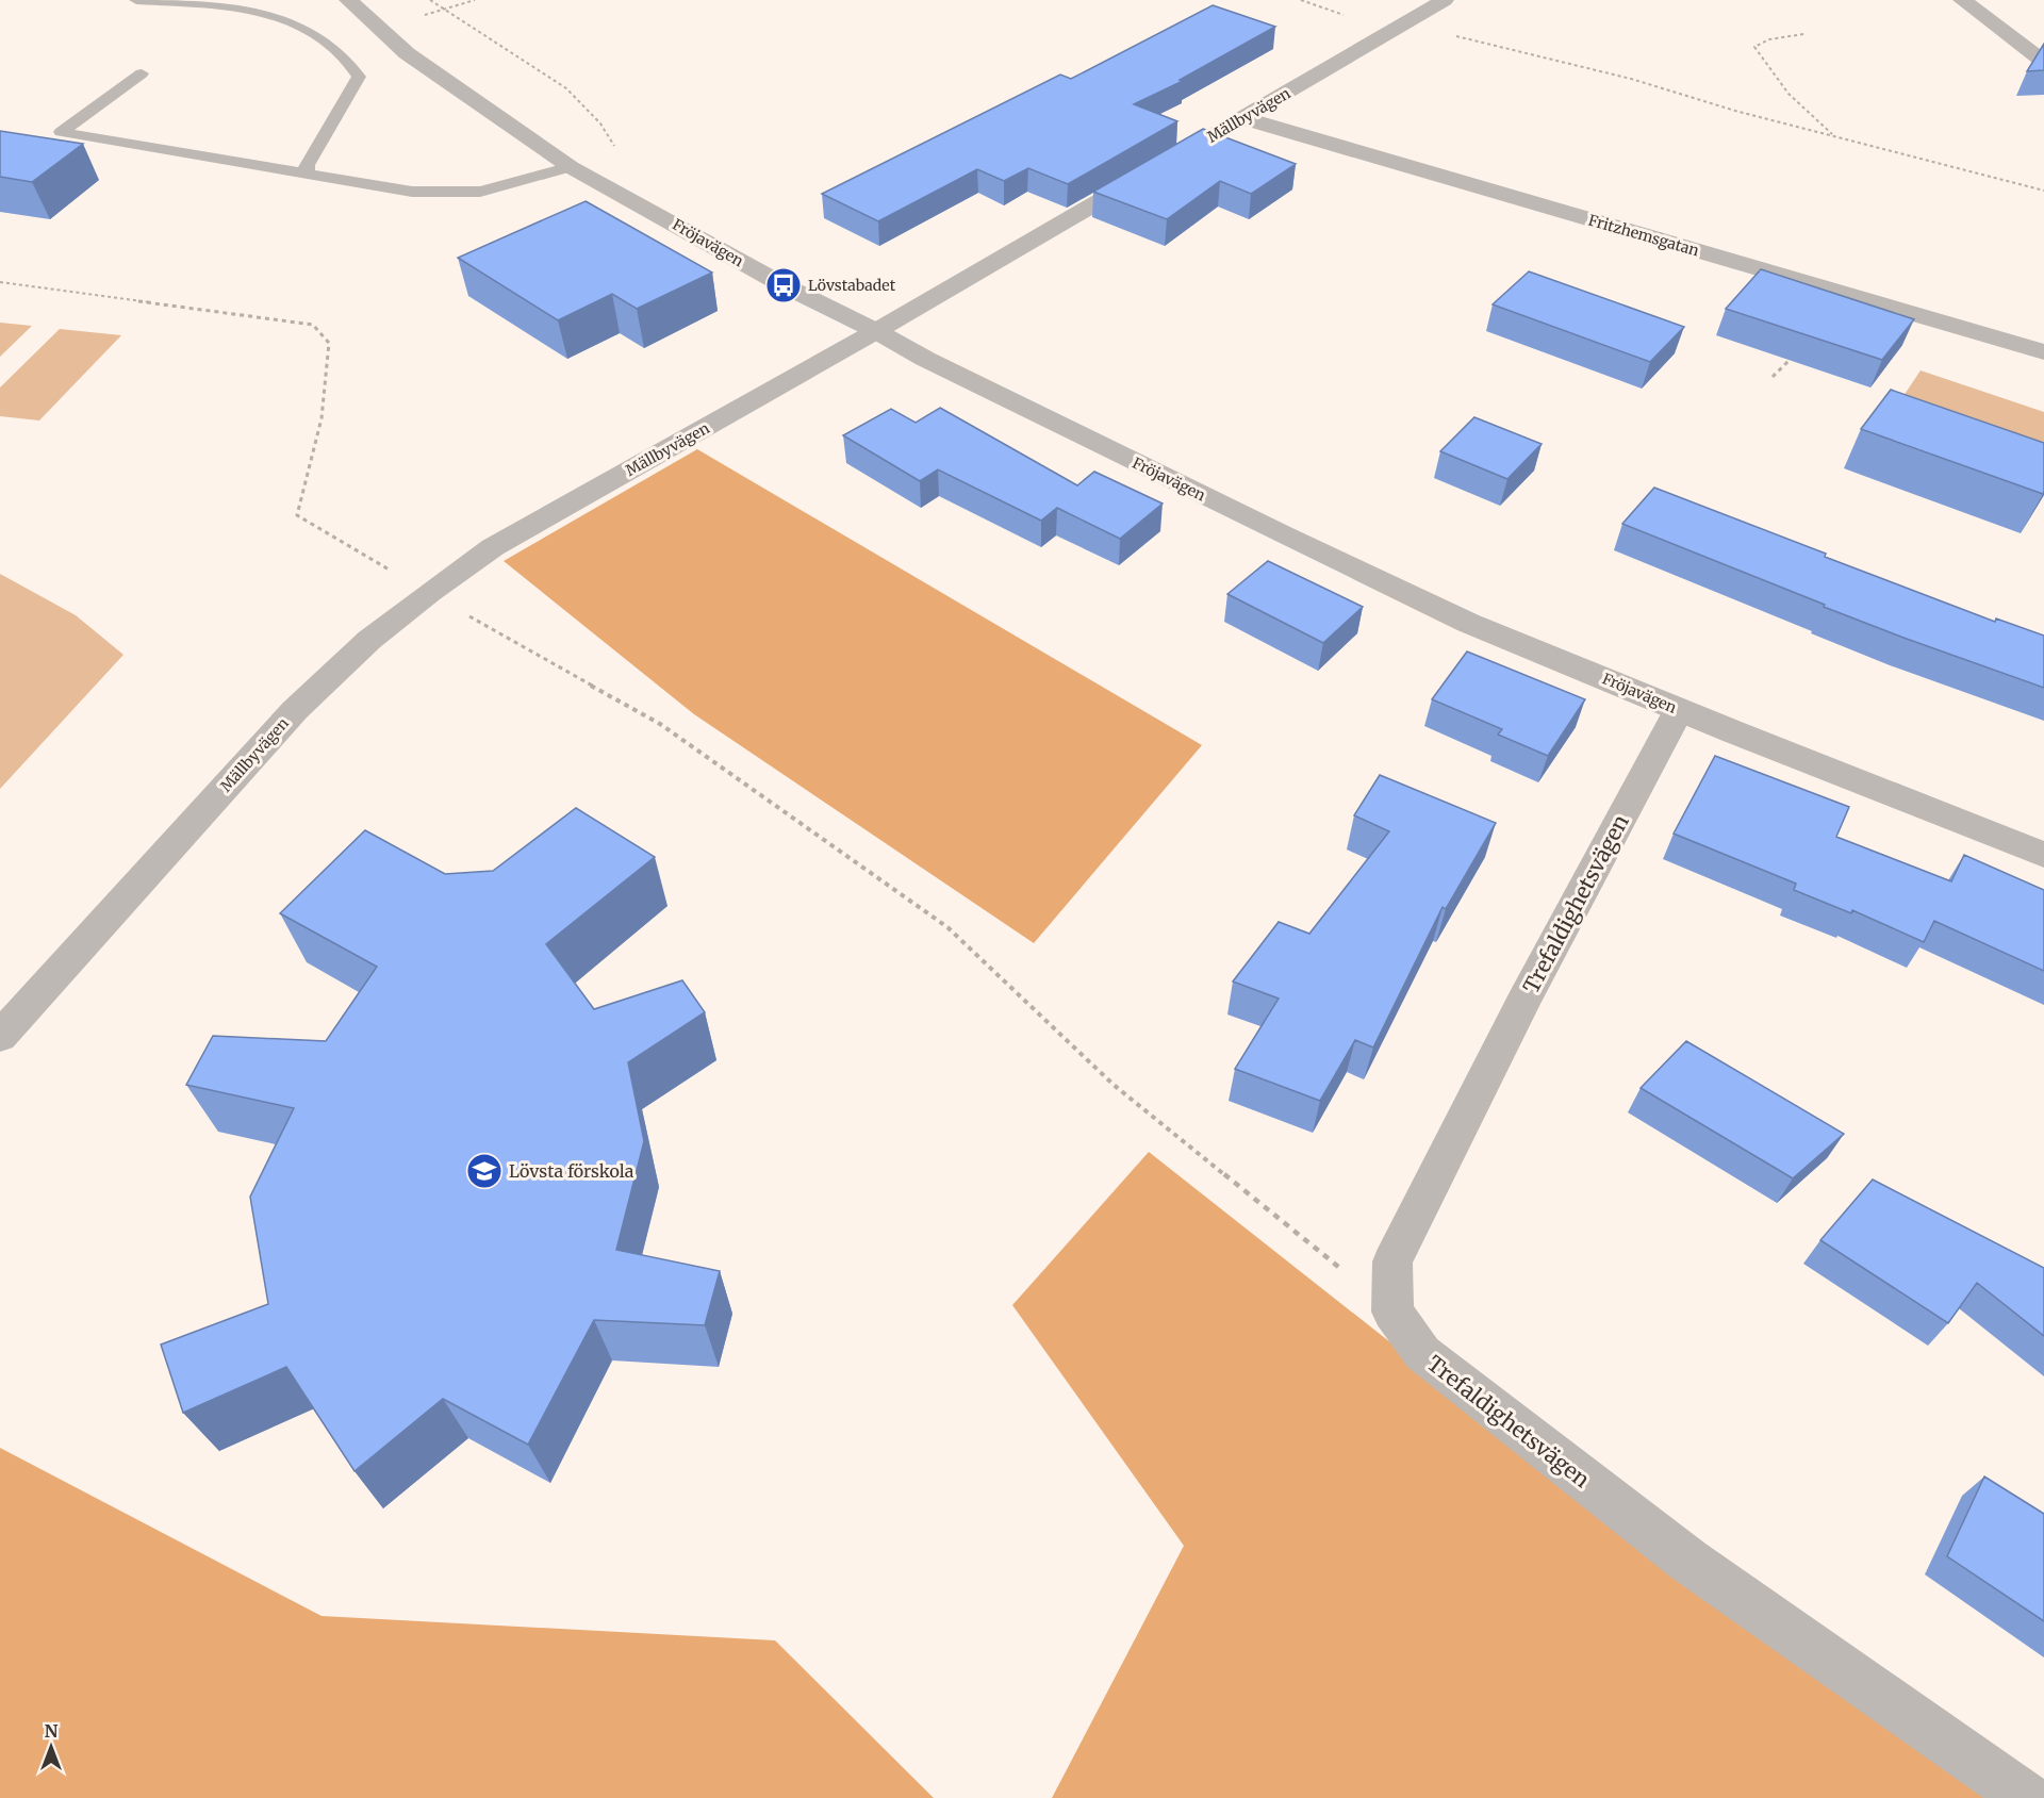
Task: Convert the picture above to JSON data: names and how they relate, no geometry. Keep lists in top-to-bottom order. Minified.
{"streets":{"street":["Mällbyvägen","Fritzhemsgatan","Fröjavägen","Trefaldighetsvägen"]},"crossings":[["Mällbyvägen","Fritzhemsgatan"],["Mällbyvägen","Fröjavägen"],["Fröjavägen","Trefaldighetsvägen"]],"places":{"bus stop":["Lövstabadet"],"school or university":["Lövsta förskola"]},"north":"top"}
